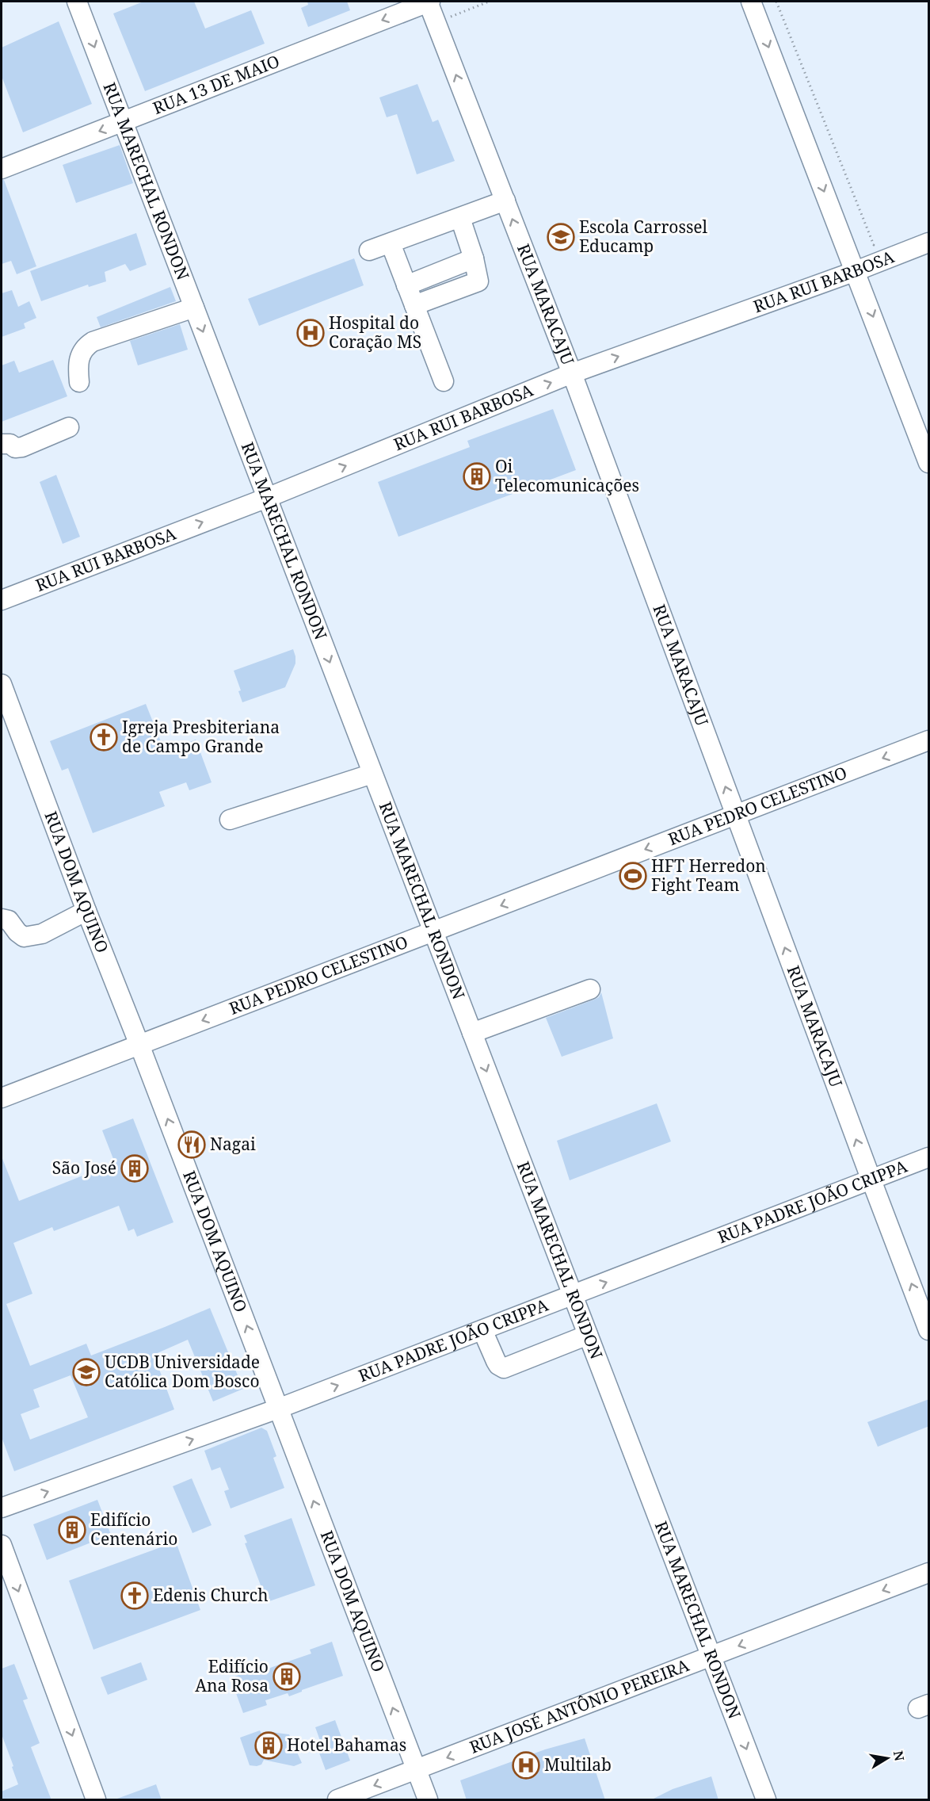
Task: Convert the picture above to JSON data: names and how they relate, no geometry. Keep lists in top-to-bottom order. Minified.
{"streets":{"street":["RUA 13 DE MAIO","RUA MARECHAL RONDON","RUA RUI BARBOSA","RUA MARACAJU","RUA PEDRO CELESTINO","RUA DOM AQUINO","RUA PADRE JOÃO CRIPPA","RUA JOSÉ ANTÔNIO PEREIRA"]},"crossings":[["RUA 13 DE MAIO","RUA MARECHAL RONDON"],["RUA 13 DE MAIO","RUA MARACAJU"],["RUA MARECHAL RONDON","RUA RUI BARBOSA"],["RUA MARECHAL RONDON","RUA PEDRO CELESTINO"],["RUA MARECHAL RONDON","RUA PADRE JOÃO CRIPPA"],["RUA MARECHAL RONDON","RUA JOSÉ ANTÔNIO PEREIRA"],["RUA RUI BARBOSA","RUA MARACAJU"],["RUA MARACAJU","RUA PEDRO CELESTINO"],["RUA MARACAJU","RUA PADRE JOÃO CRIPPA"],["RUA PEDRO CELESTINO","RUA DOM AQUINO"],["RUA DOM AQUINO","RUA PADRE JOÃO CRIPPA"],["RUA DOM AQUINO","RUA JOSÉ ANTÔNIO PEREIRA"]],"one_way":["RUA 13 DE MAIO","RUA MARECHAL RONDON","RUA RUI BARBOSA","RUA MARACAJU","RUA PEDRO CELESTINO","RUA DOM AQUINO","RUA PADRE JOÃO CRIPPA","RUA JOSÉ ANTÔNIO PEREIRA"],"places":{"school or university":["Escola Carrossel Educamp","UCDB Universidade Católica Dom Bosco"],"hospital":["Hospital do Coração MS","Multilab"],"building":["Oi Telecomunicações","São José","Edifício Centenário","Edifício Ana Rosa","Hotel Bahamas"],"church":["Igreja Presbiteriana de Campo Grande","Edenis Church"],"sports":["HFT Herredon Fight Team"],"restaurant":["Nagai"]},"north":"right"}
